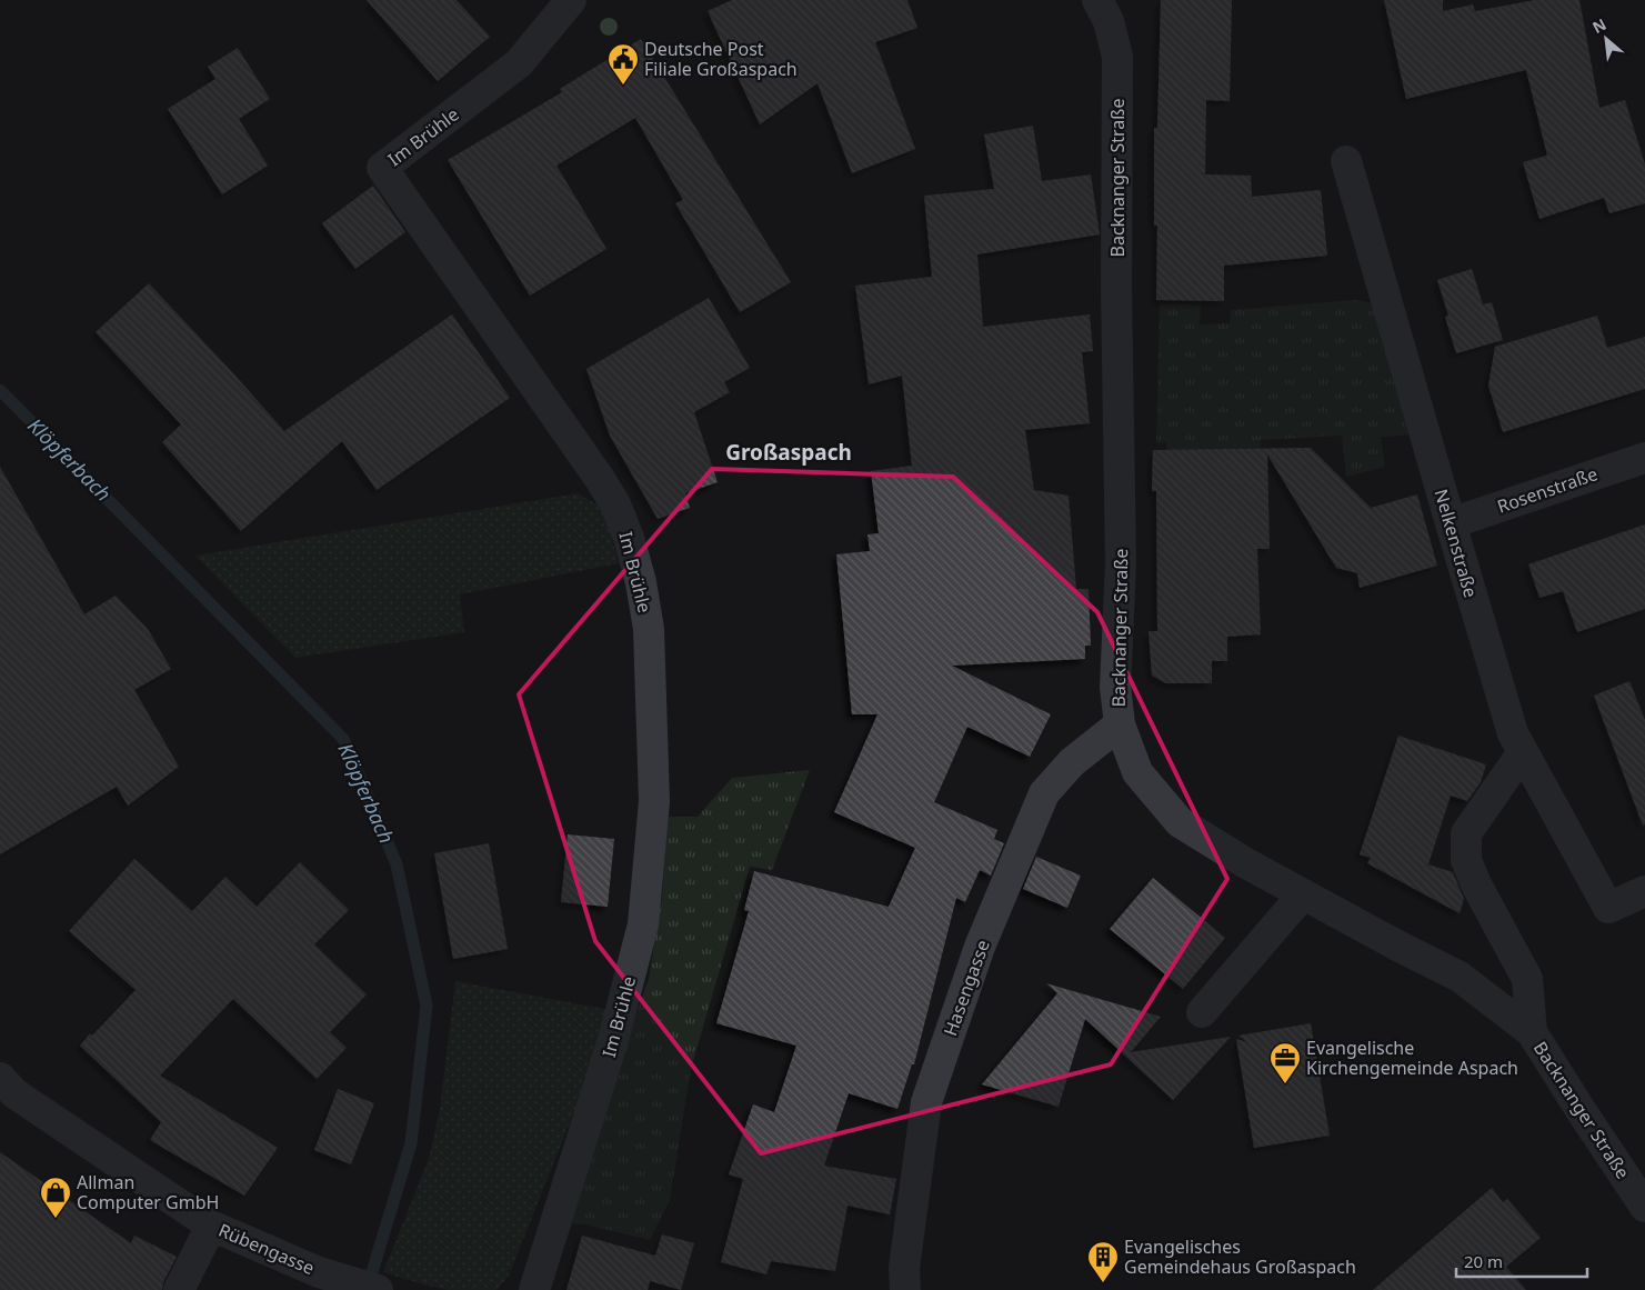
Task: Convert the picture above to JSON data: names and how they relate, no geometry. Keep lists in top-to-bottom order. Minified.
{"streets":{"street":["Im Brühle","Backnanger Straße","Rosenstraße","Nelkenstraße","Hasengasse","Rübengasse"]},"crossings":[["Backnanger Straße","Hasengasse"],["Rosenstraße","Nelkenstraße"]],"districts":["Großaspach"],"water":["Klöpferbach"],"places":{"public building":["Deutsche Post Filiale Großaspach"],"office":["Evangelische Kirchengemeinde Aspach"],"shop":["Allman Computer GmbH"],"building":["Evangelisches Gemeindehaus Großaspach"]},"scale_bar":"20 m","north":"top left"}
